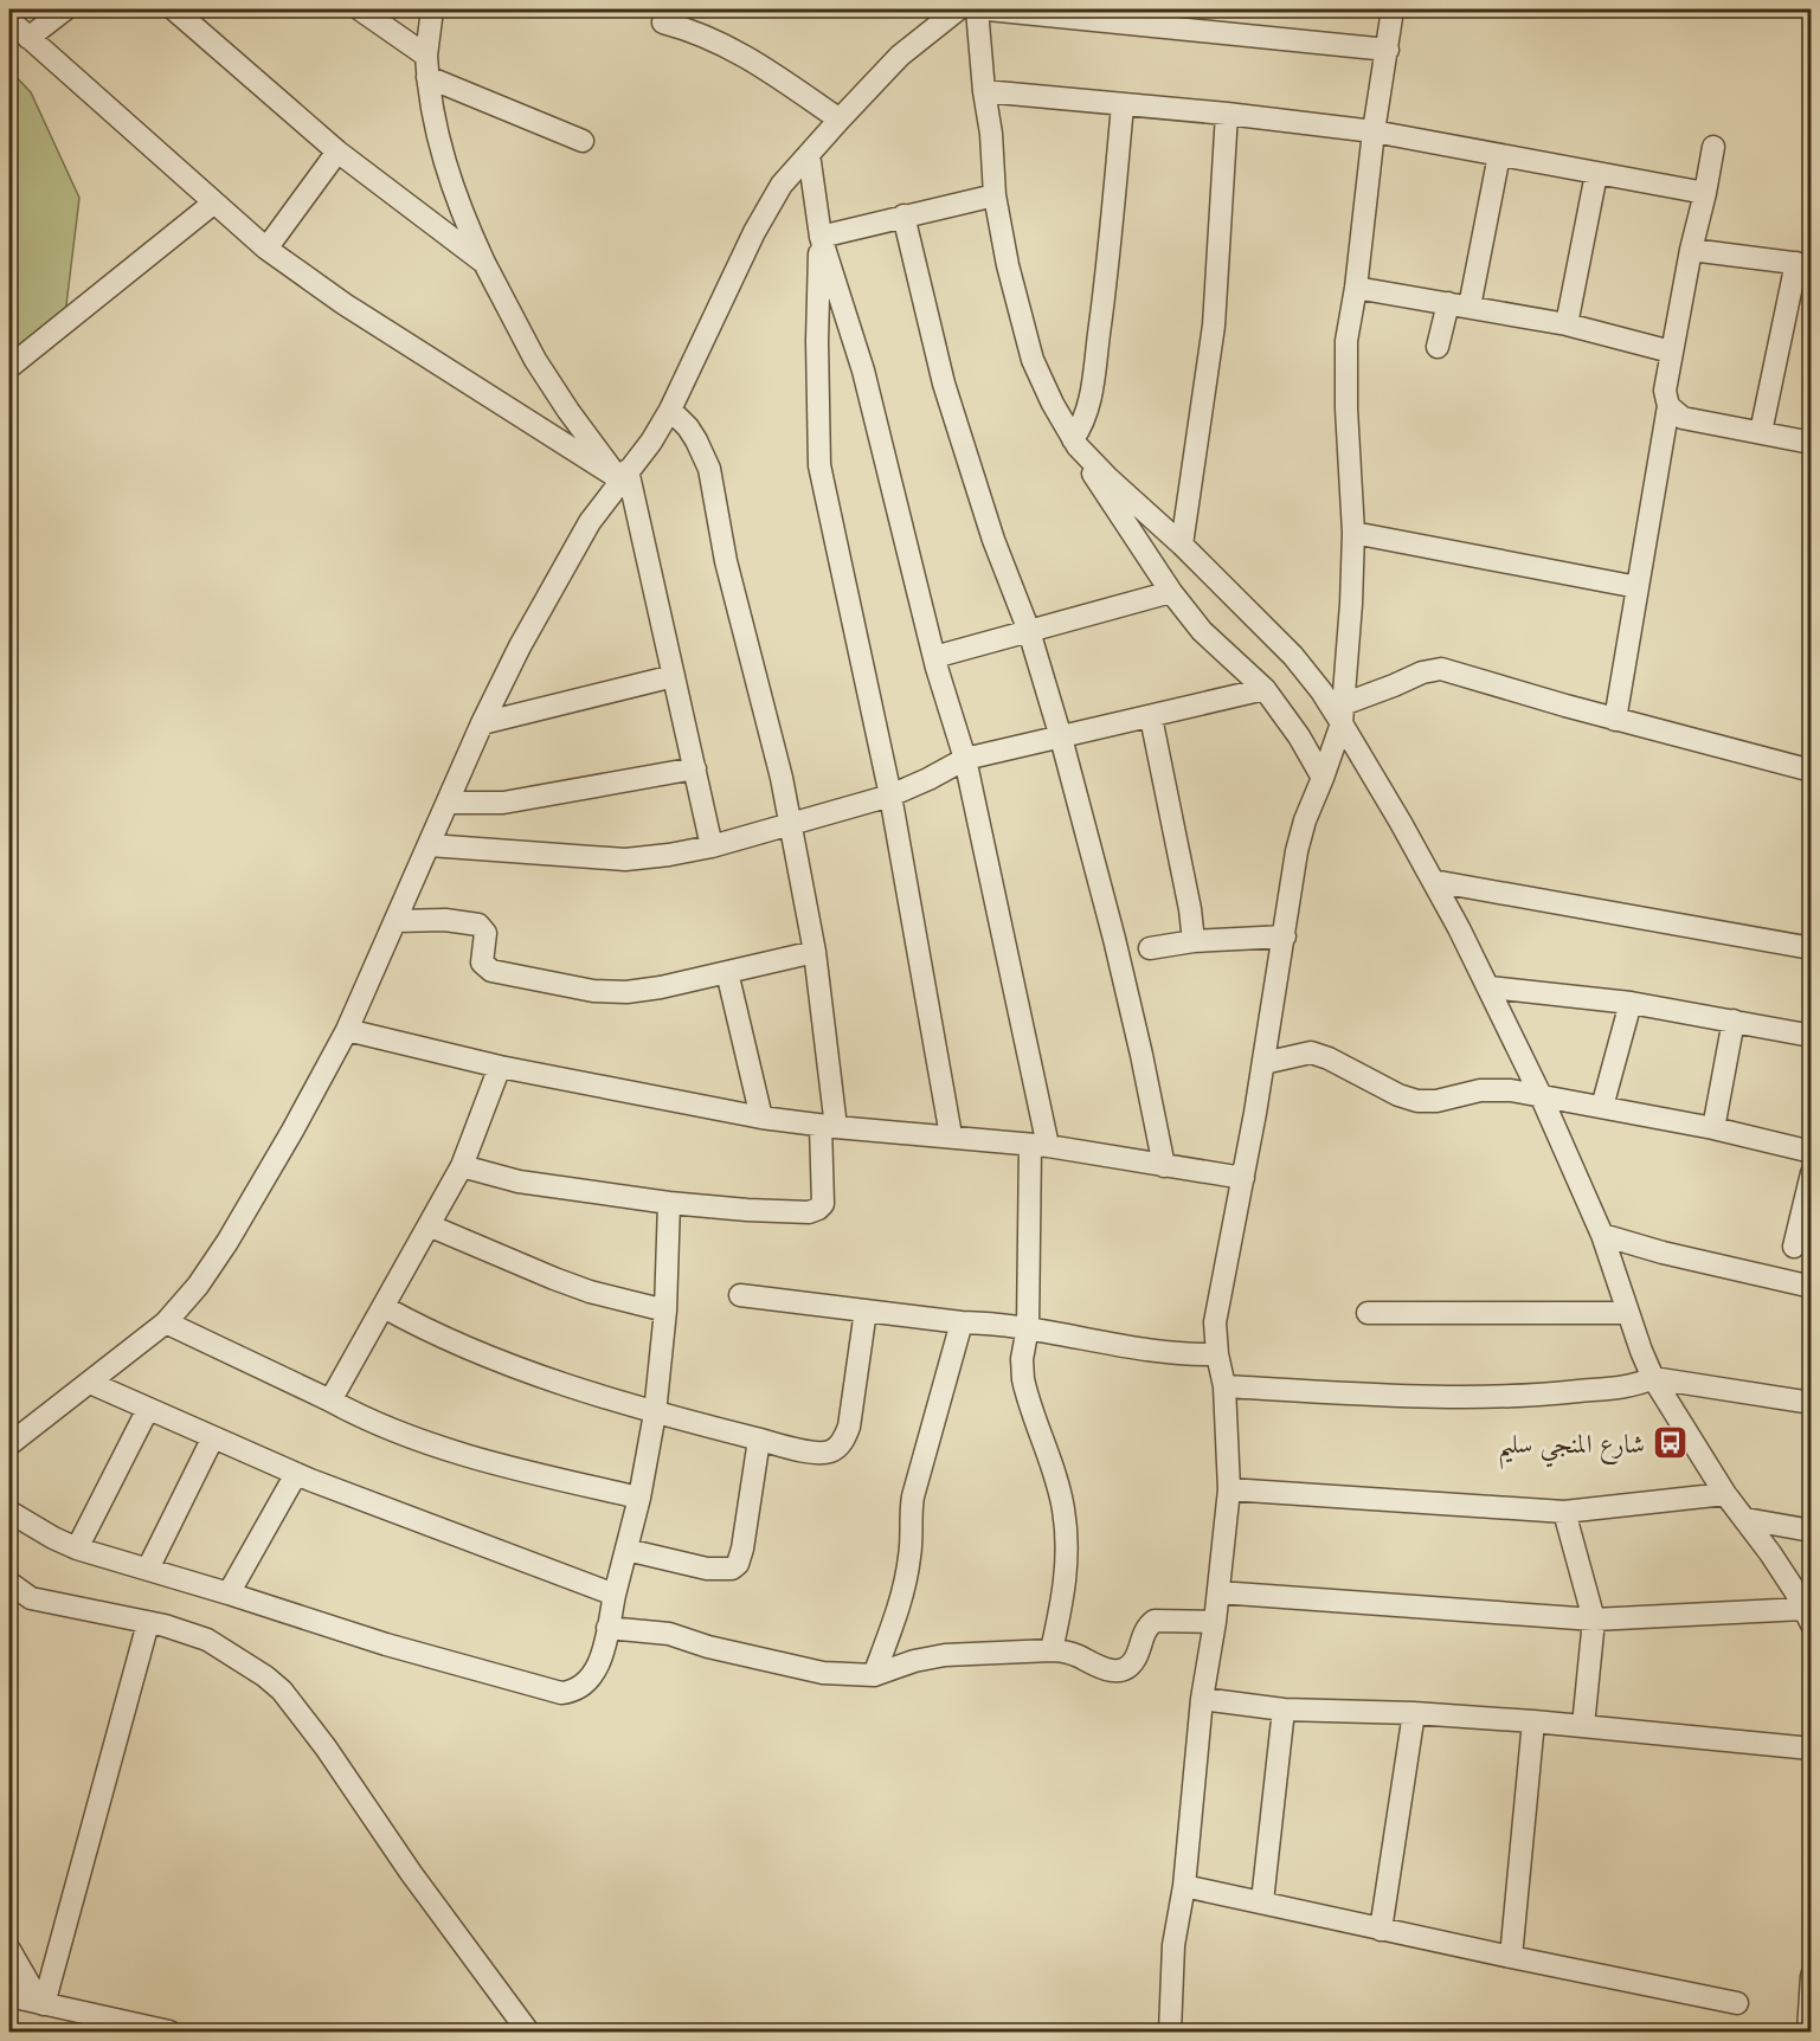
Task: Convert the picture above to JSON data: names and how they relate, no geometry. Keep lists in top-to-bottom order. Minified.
{"places":{"bus stop":["شارع المنجي سليم"]}}
